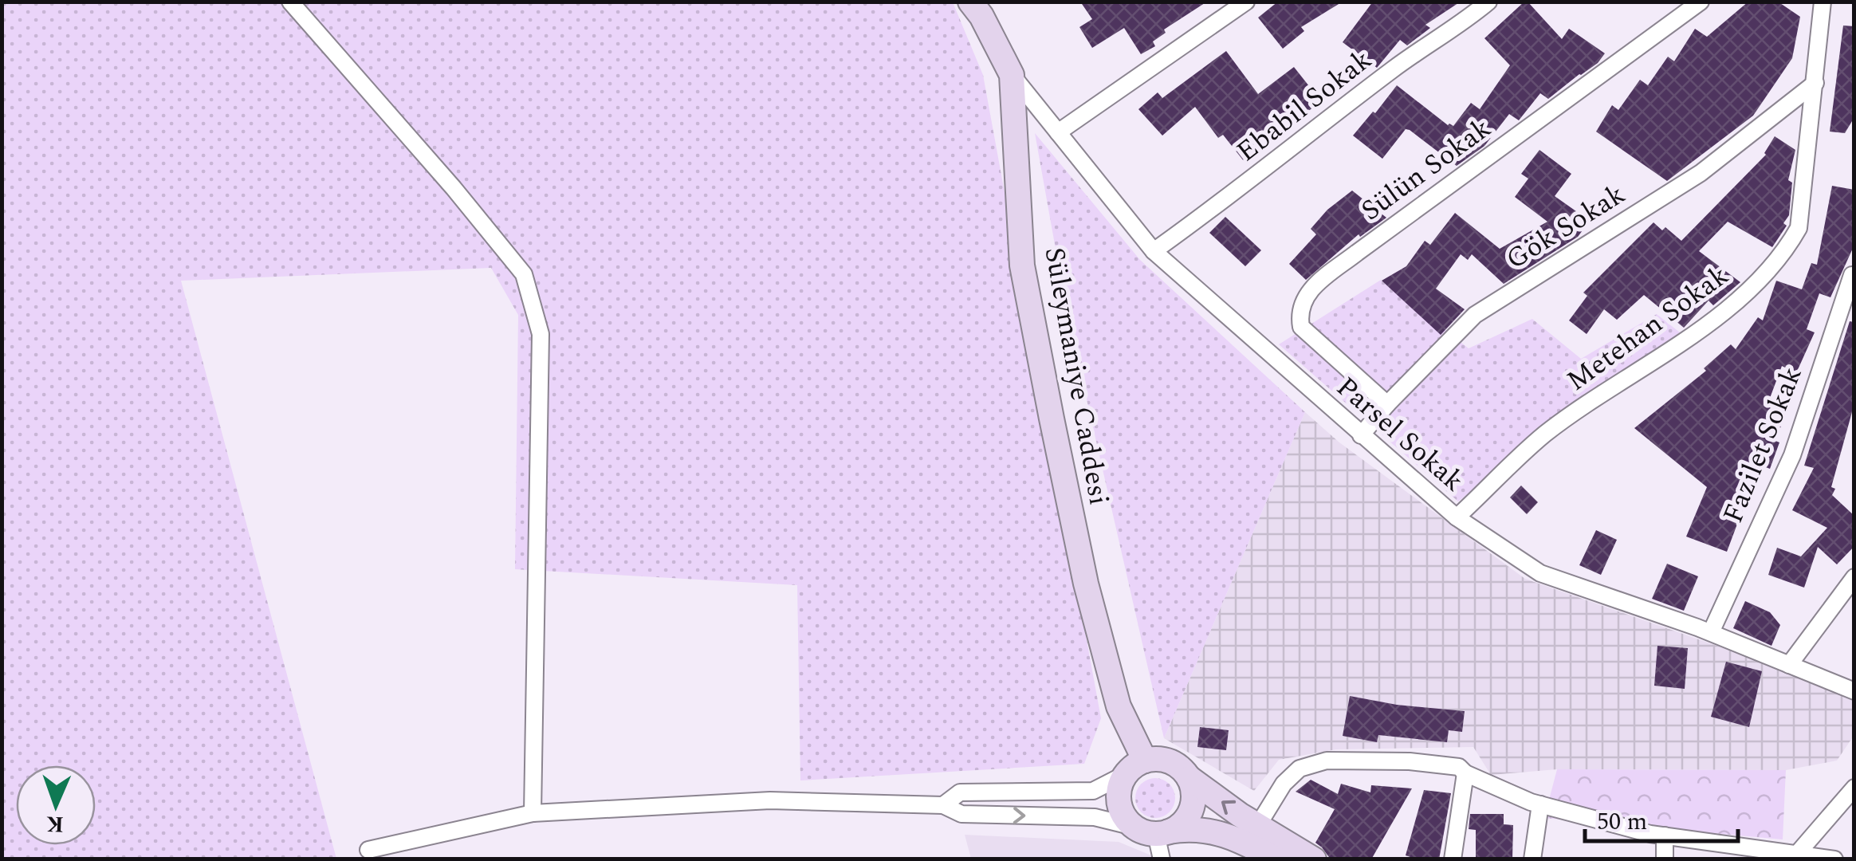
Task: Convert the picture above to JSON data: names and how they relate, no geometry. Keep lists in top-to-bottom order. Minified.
{"streets":{"street":["Ebabil Sokak","Sülün Sokak","Gök Sokak","Metehan Sokak","Süleymaniye Caddesi","Parsel Sokak","Fazilet Sokak"]},"crossings":[["Ebabil Sokak","Parsel Sokak"],["Sülün Sokak","Gök Sokak"],["Gök Sokak","Metehan Sokak"],["Gök Sokak","Parsel Sokak"],["Metehan Sokak","Parsel Sokak"],["Süleymaniye Caddesi","Parsel Sokak"],["Parsel Sokak","Fazilet Sokak"]],"scale_bar":"50 m","north":"bottom"}
